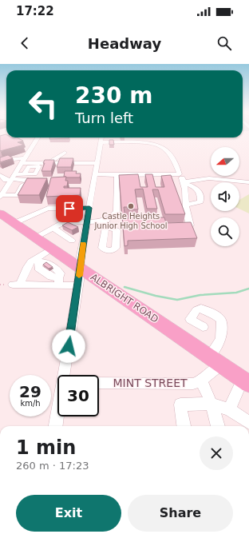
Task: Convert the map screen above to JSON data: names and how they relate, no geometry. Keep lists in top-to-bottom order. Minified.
{"streets":{"highway":["ALBRIGHT ROAD"],"street":["MINT STREET"]},"crossings":[["ALBRIGHT ROAD","MINT STREET"]],"places":["Castle Heights Junior High School"],"north":"left","page":{"status":"17:22","header":"Headway","turn":["230 m","Turn left"],"speed":"29 km/h","limit":"30","heading":["1 min","260 m · 17:23"],"buttons":["Exit","Share"]}}
